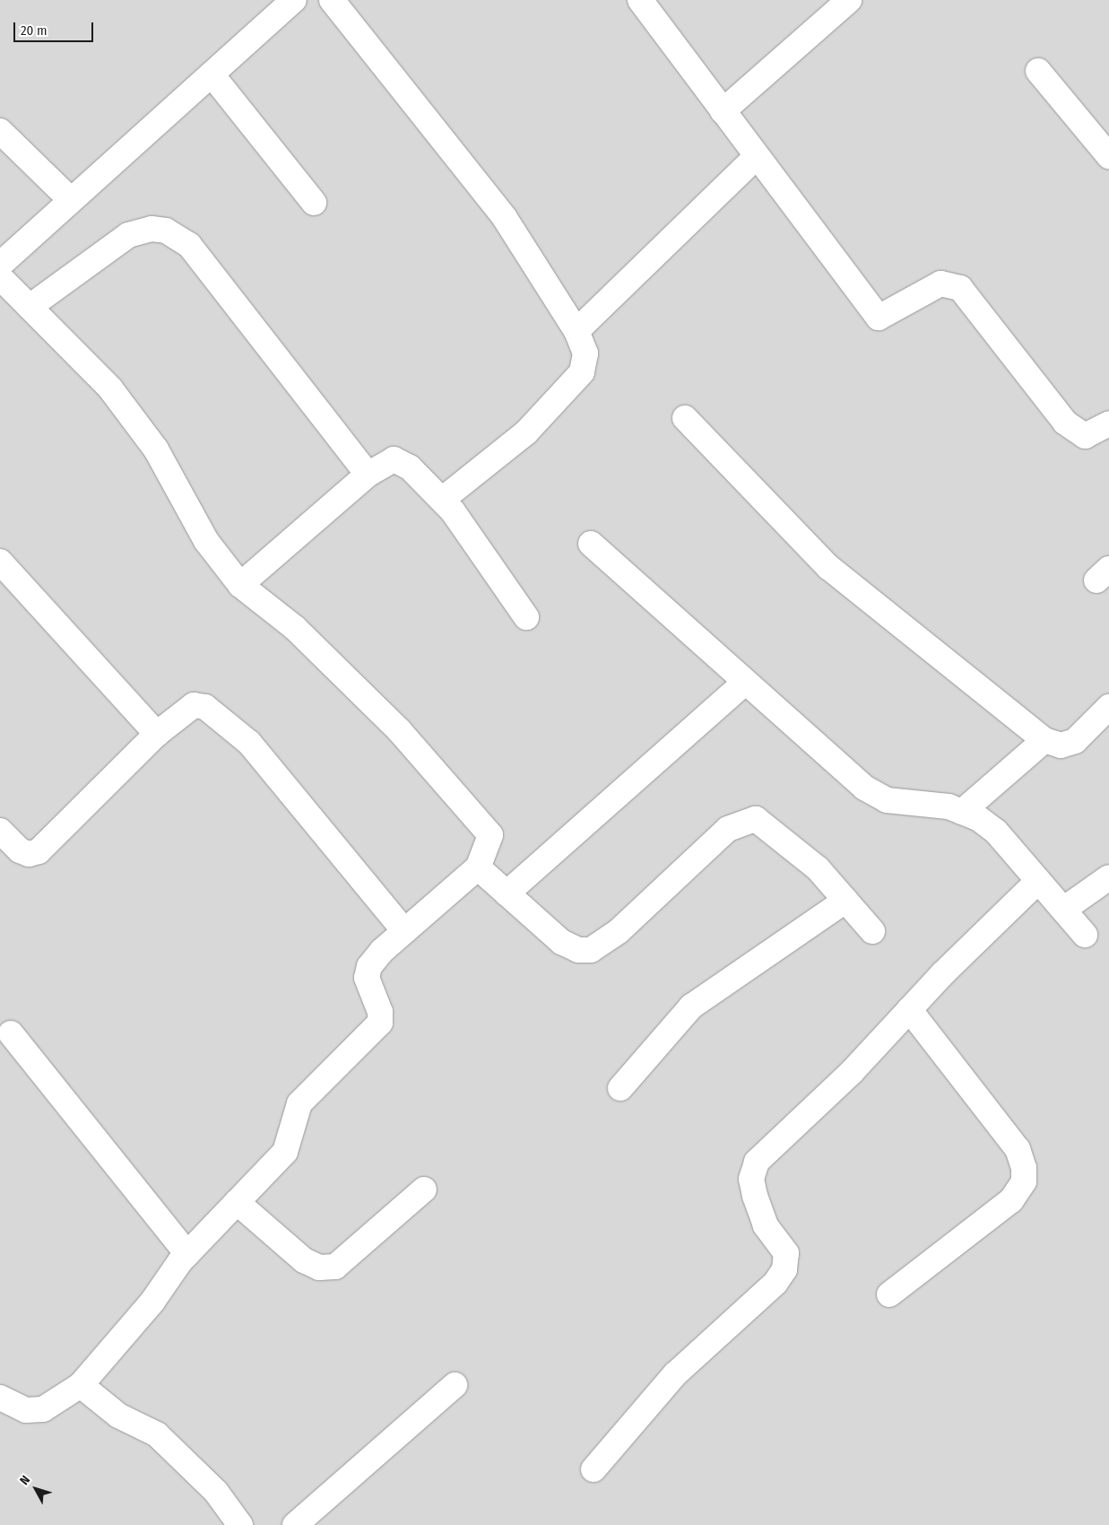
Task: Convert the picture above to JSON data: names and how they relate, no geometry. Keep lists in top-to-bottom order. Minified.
{"scale_bar":"20 m","north":"top left"}
